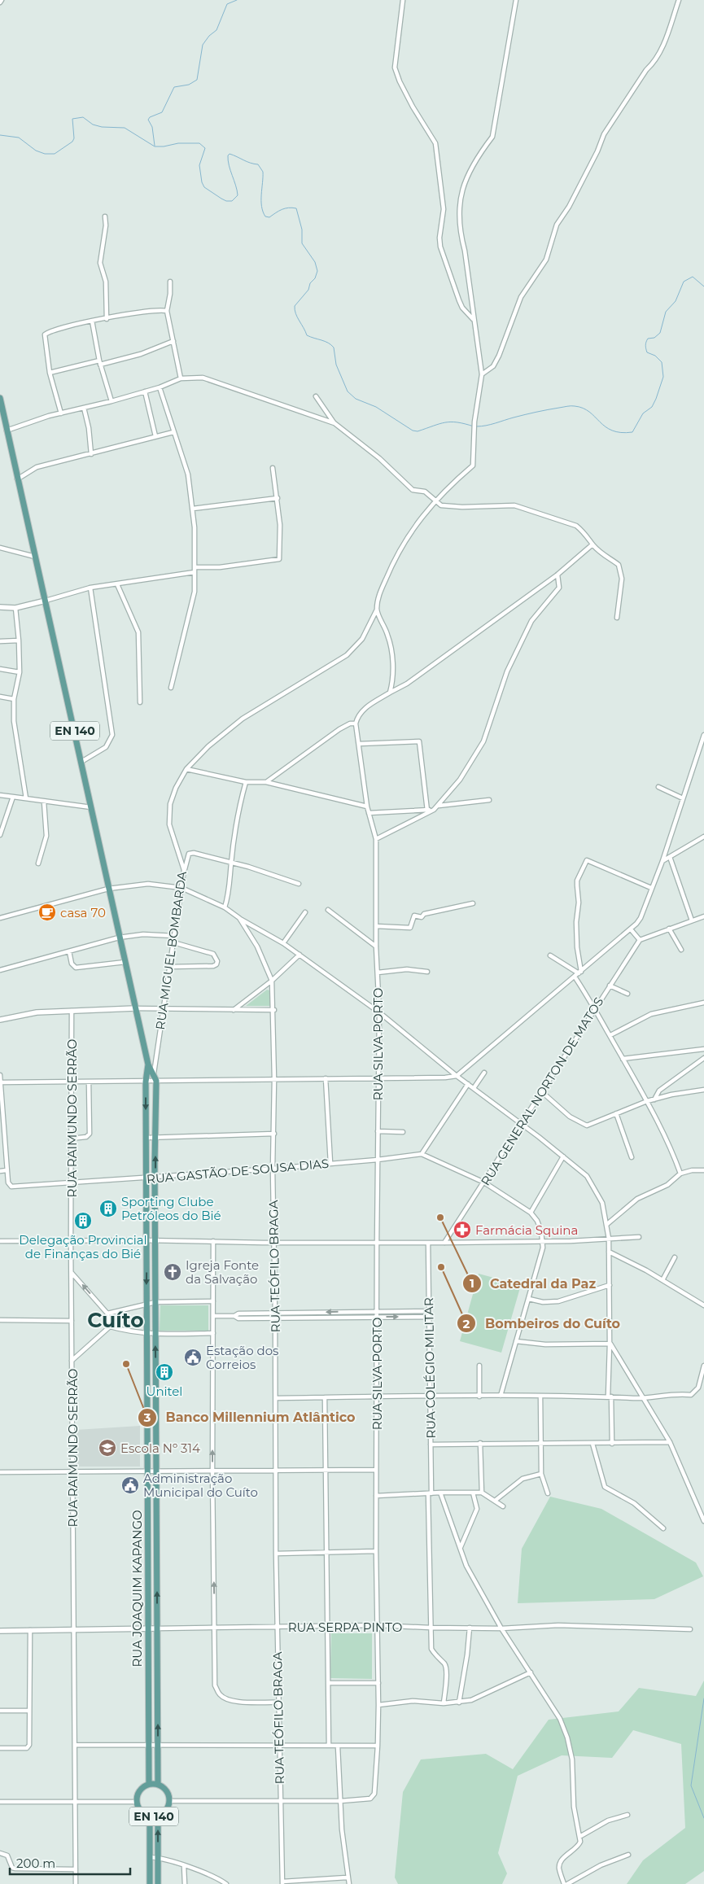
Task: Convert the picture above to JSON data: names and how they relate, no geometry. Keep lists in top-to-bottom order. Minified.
{"streets":{"main road":["EN 140","RUA JOAQUIM KAPANGO"],"street":["RUA MIGUEL BOMBARDA","RUA SILVA PORTO","RUA GENERAL NORTON DE MATOS","RUA RAIMUNDO SERRÃO","RUA GASTÃO DE SOUSA DIAS","RUA TEÓFILO BRAGA","RUA COLÉGIO MILITAR","RUA SERPA PINTO"]},"crossings":[["EN 140","RUA TEÓFILO BRAGA"],["EN 140","RUA JOAQUIM KAPANGO"],["RUA MIGUEL BOMBARDA","RUA TEÓFILO BRAGA"],["RUA MIGUEL BOMBARDA","RUA JOAQUIM KAPANGO"],["RUA SILVA PORTO","RUA GASTÃO DE SOUSA DIAS"],["RUA SILVA PORTO","RUA SERPA PINTO"],["RUA RAIMUNDO SERRÃO","RUA GASTÃO DE SOUSA DIAS"],["RUA RAIMUNDO SERRÃO","RUA SERPA PINTO"],["RUA GASTÃO DE SOUSA DIAS","RUA TEÓFILO BRAGA"],["RUA GASTÃO DE SOUSA DIAS","RUA JOAQUIM KAPANGO"],["RUA TEÓFILO BRAGA","RUA SERPA PINTO"],["RUA COLÉGIO MILITAR","RUA SERPA PINTO"],["RUA JOAQUIM KAPANGO","RUA SERPA PINTO"]],"districts":["Cuíto"],"places":{"cafe":["casa 70"],"building":["Sporting Clube Petróleos do Bié","Delegação Provincial de Finanças do Bié","Unitel"],"other":["Catedral da Paz","Bombeiros do Cuíto","Banco Millennium Atlântico"],"pharmacy":["Farmácia Squina"],"church":["Igreja Fonte da Salvação"],"public building":["Estação dos Correios","Administração Municipal do Cuíto"],"school or university":["Escola Nº 314"]},"scale_bar":"200 m"}
